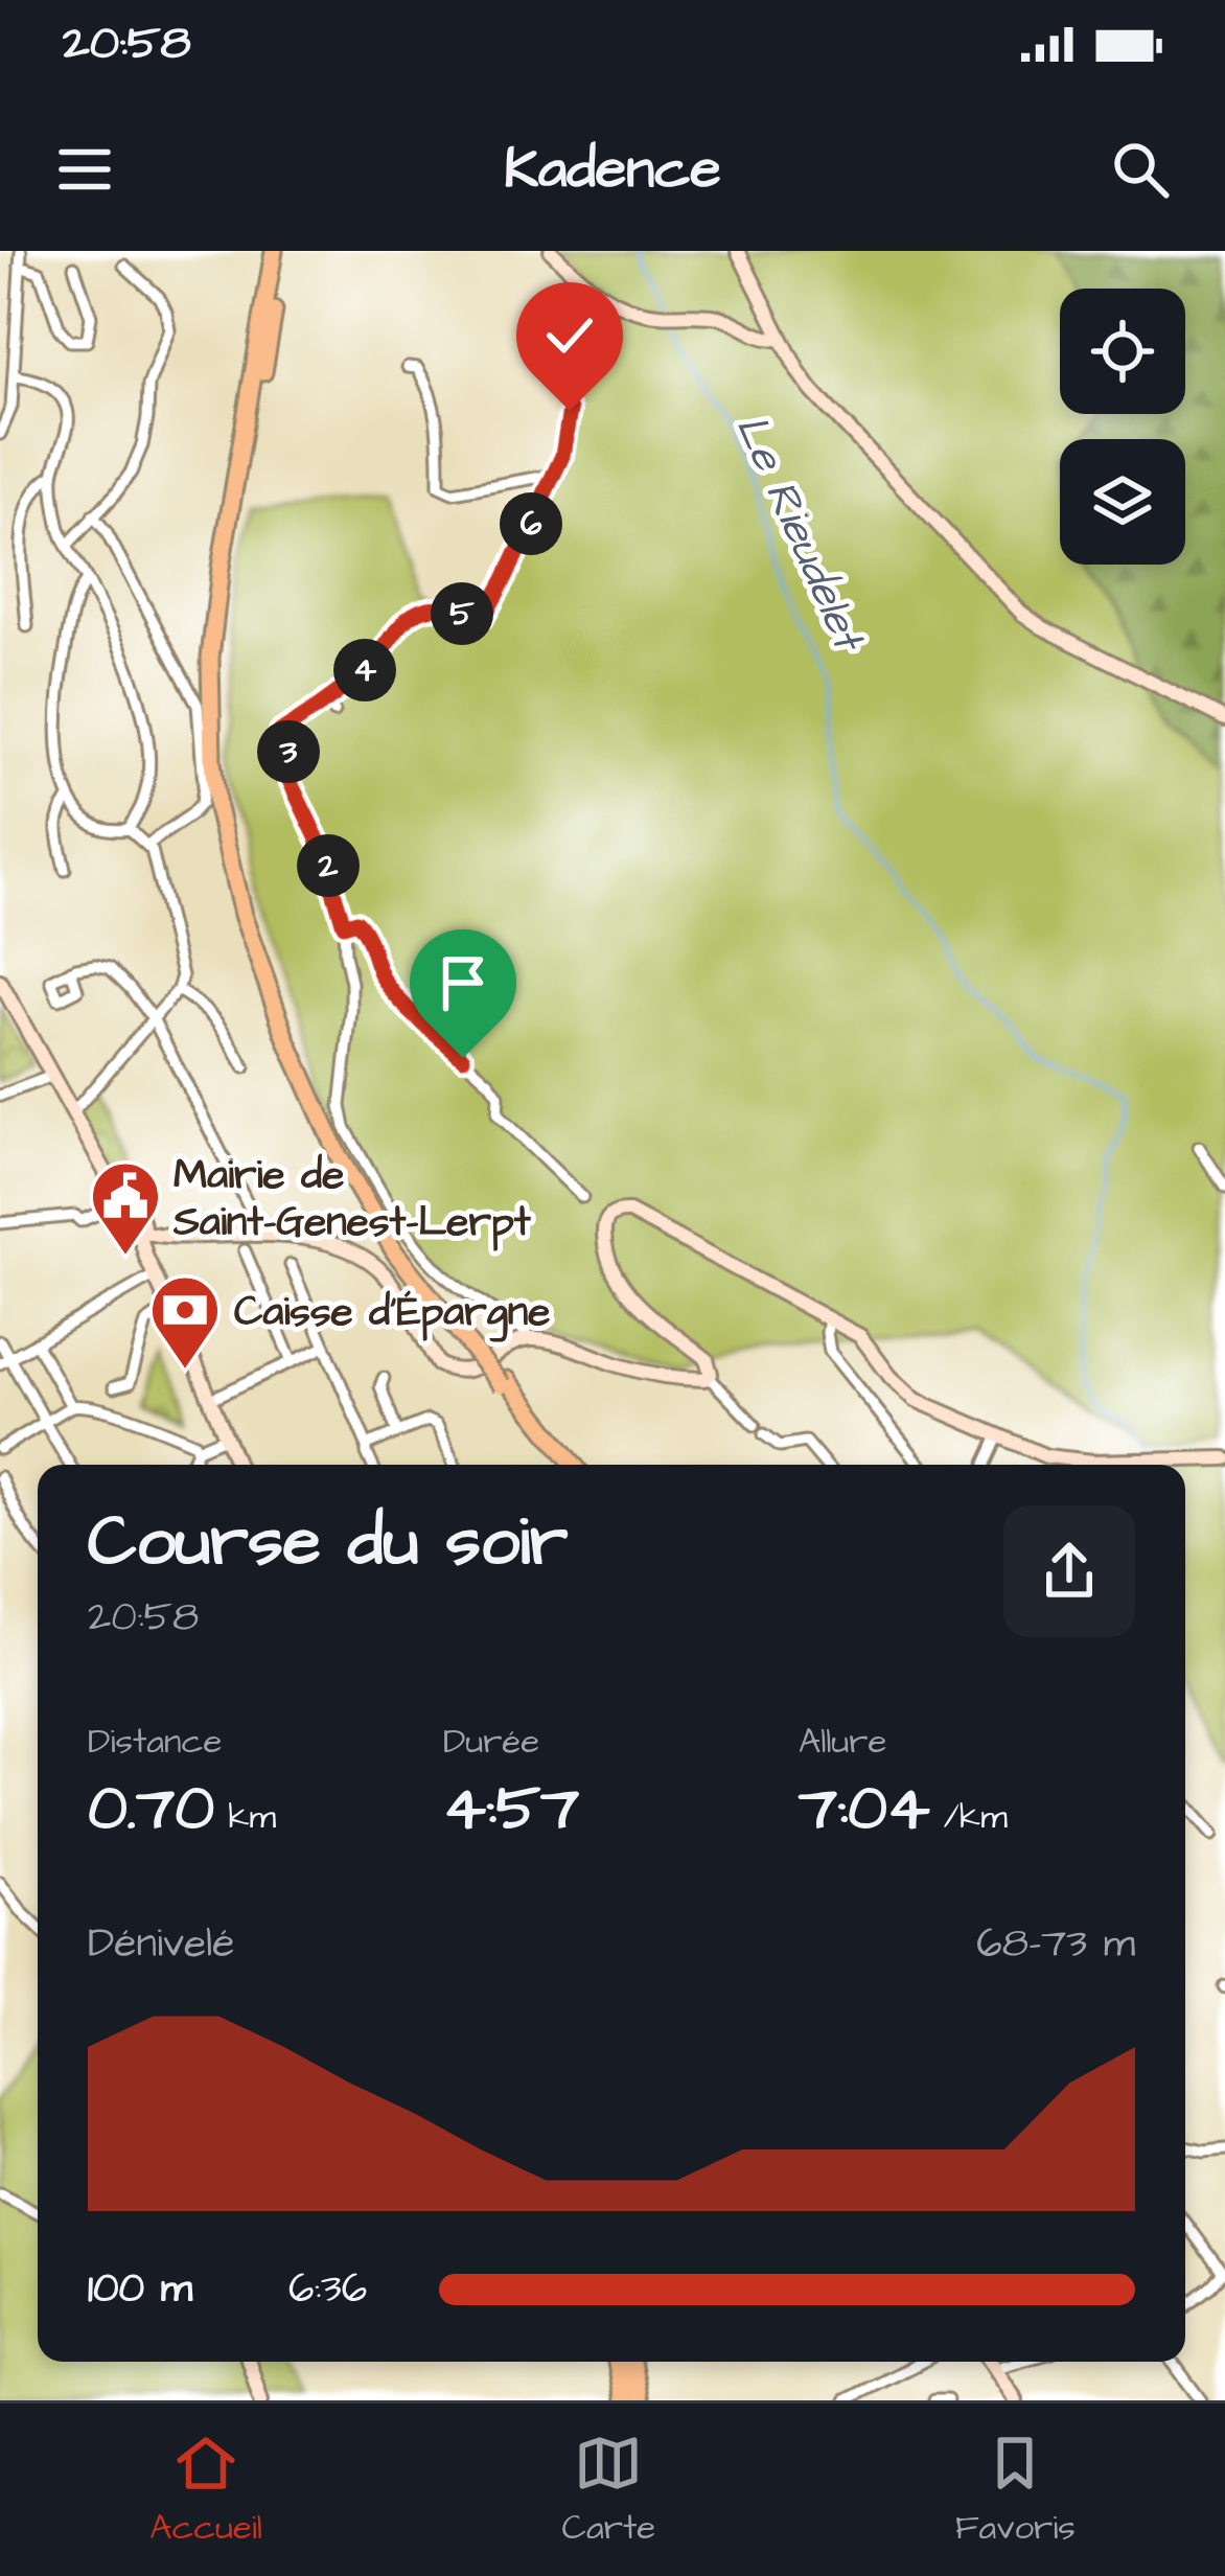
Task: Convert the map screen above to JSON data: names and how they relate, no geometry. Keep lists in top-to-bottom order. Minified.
{"water":["Le Rieudelet"],"places":{"public building":["Mairie de Saint-Genest-Lerpt"],"bank":["Caisse d'Épargne"]},"page":{"status":"20:58","header":"Kadence","pins":["6","5","4","3","2"],"heading":["Course du soir","20:58"],"stats":[["Distance","0.70 km"],["Durée","4:57"],["Allure","7:04 /km"]],"chart":["Dénivelé","68–73 m"],"list":[{"name":"100 m","note":"6:36"}],"tabs":["Accueil","Carte","Favoris"]}}
